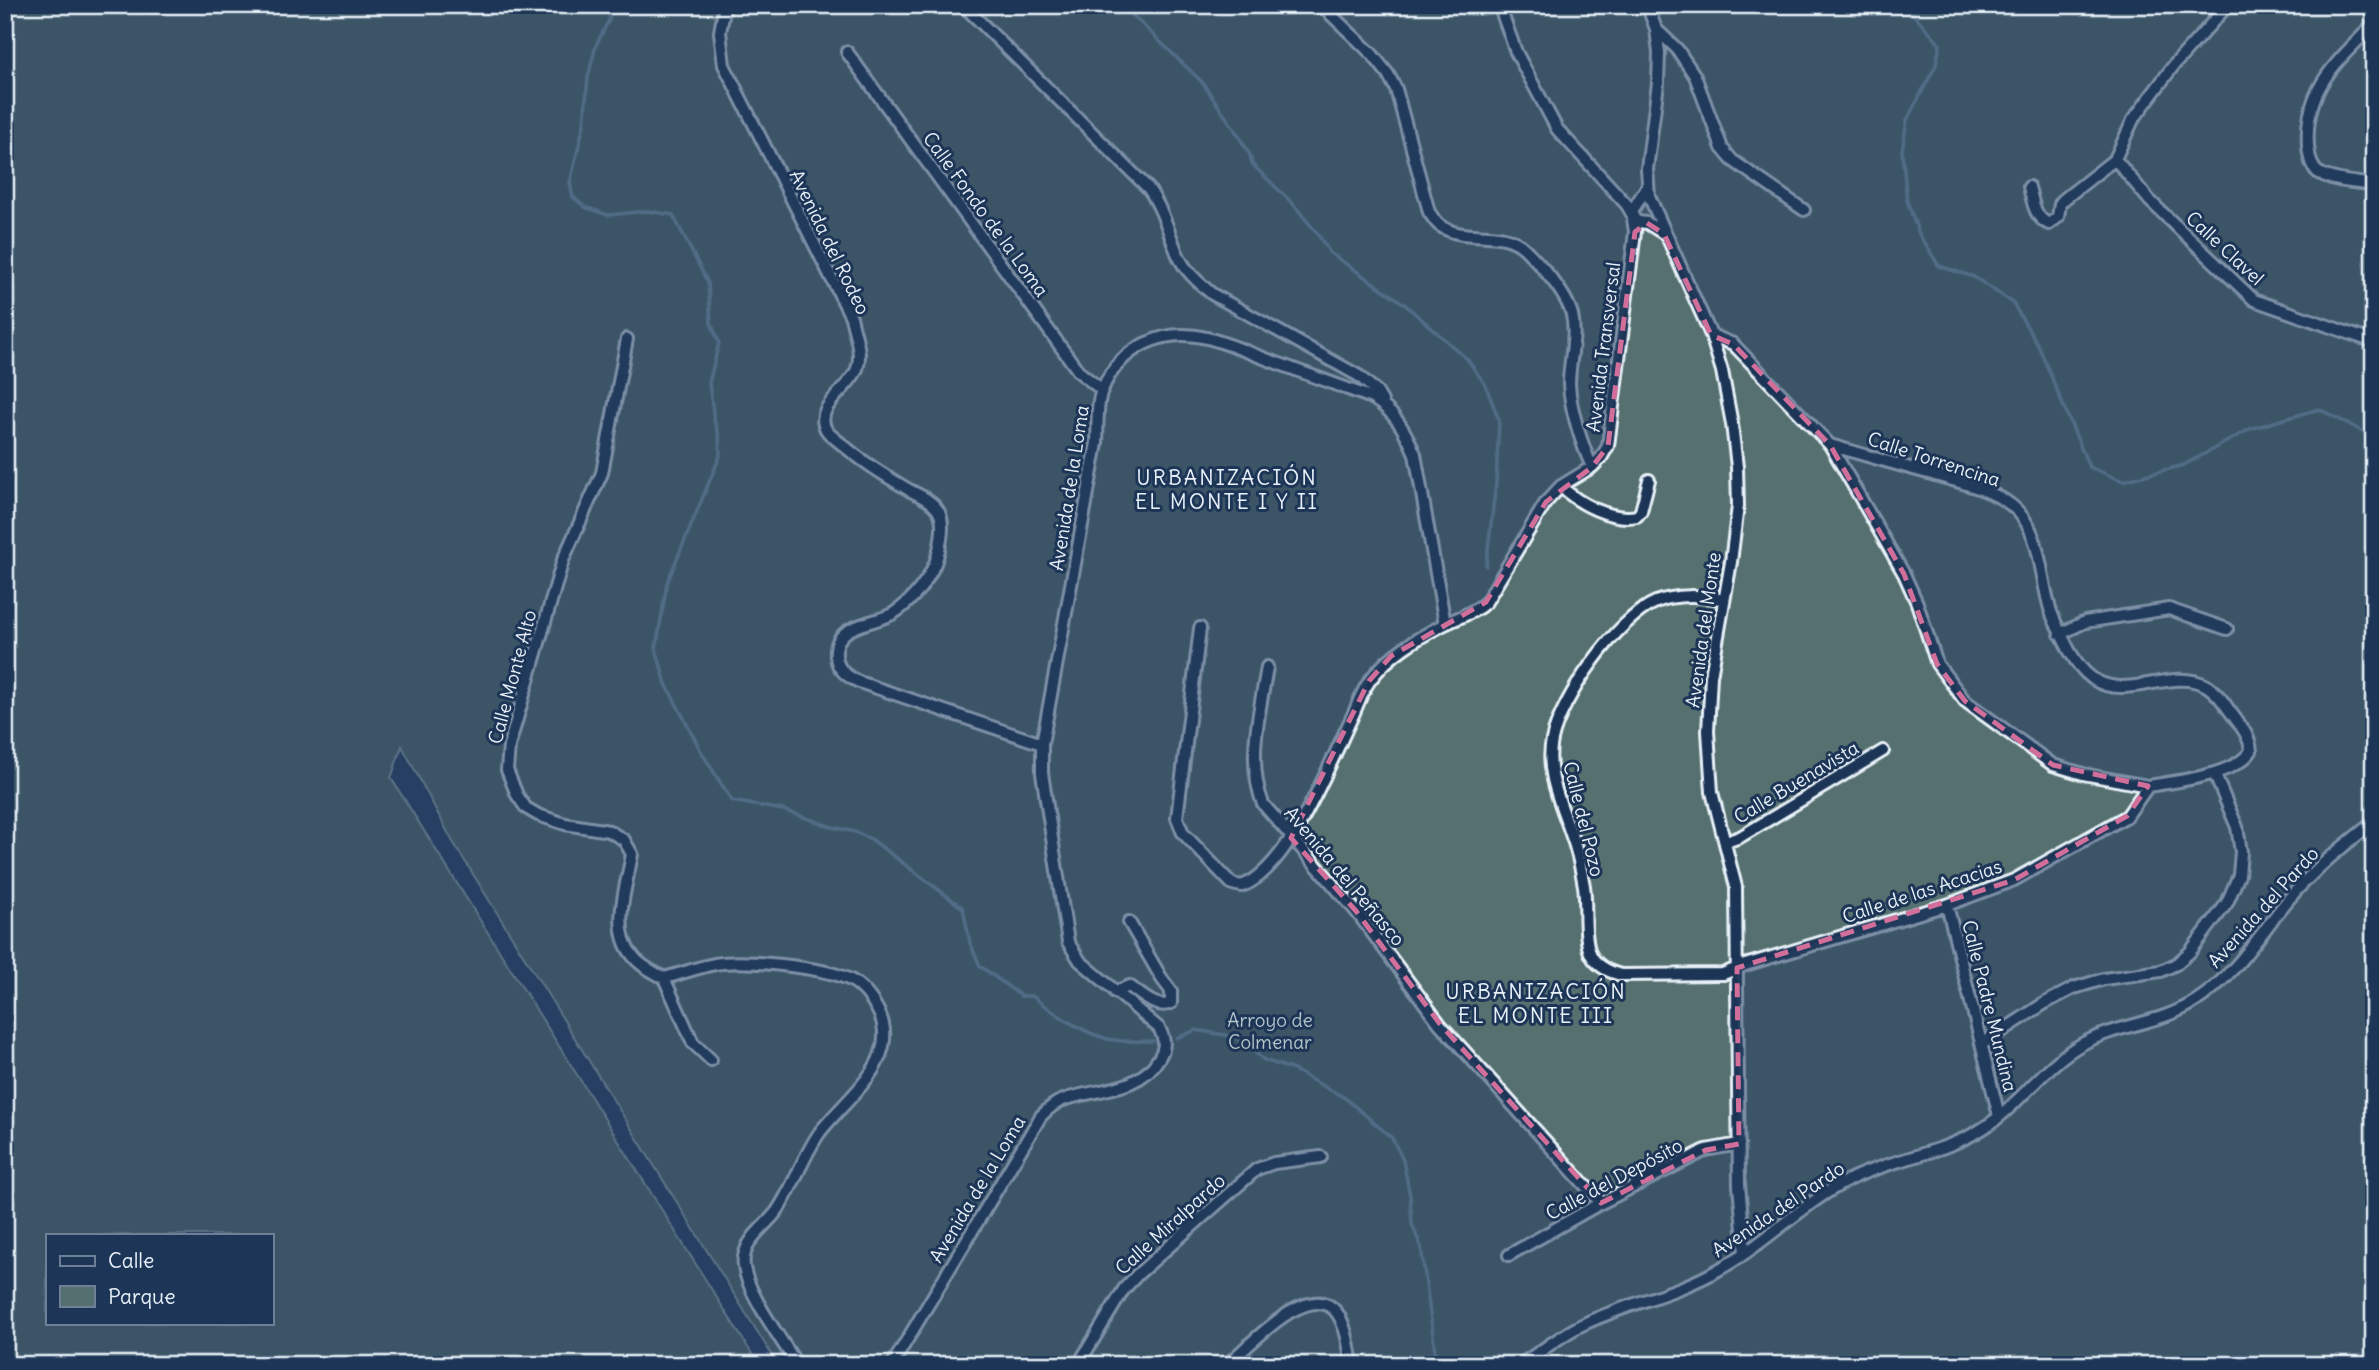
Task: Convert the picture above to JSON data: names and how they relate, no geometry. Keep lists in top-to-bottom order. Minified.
{"streets":{"street":["Calle Fondo de la Loma","Avenida del Rodeo","Calle Clavel","Avenida Transversal","Calle Torrencina","Avenida de la Loma","Avenida del Monte","Calle Monte Alto","Calle Buenavista","Calle del Pozo","Avenida del Peñasco","Calle de las Acacias","Avenida del Pardo","Calle Padre Mundina","Calle del Depósito","Calle Miralpardo"]},"crossings":[["Calle Fondo de la Loma","Avenida de la Loma"],["Avenida del Rodeo","Avenida de la Loma"],["Avenida Transversal","Avenida de la Loma"],["Avenida Transversal","Avenida del Monte"],["Avenida Transversal","Avenida del Peñasco"],["Avenida del Monte","Calle Buenavista"],["Avenida del Monte","Calle del Pozo"],["Avenida del Monte","Calle de las Acacias"],["Avenida del Monte","Avenida del Pardo"],["Avenida del Monte","Calle del Depósito"],["Calle del Pozo","Calle de las Acacias"],["Avenida del Peñasco","Calle del Depósito"],["Calle de las Acacias","Calle Padre Mundina"],["Avenida del Pardo","Calle Padre Mundina"]],"districts":["URBANIZACIÓN EL MONTE I Y II","URBANIZACIÓN EL MONTE III"],"parks":["Arroyo de Colmenar"],"legend":["Calle","Parque"]}
